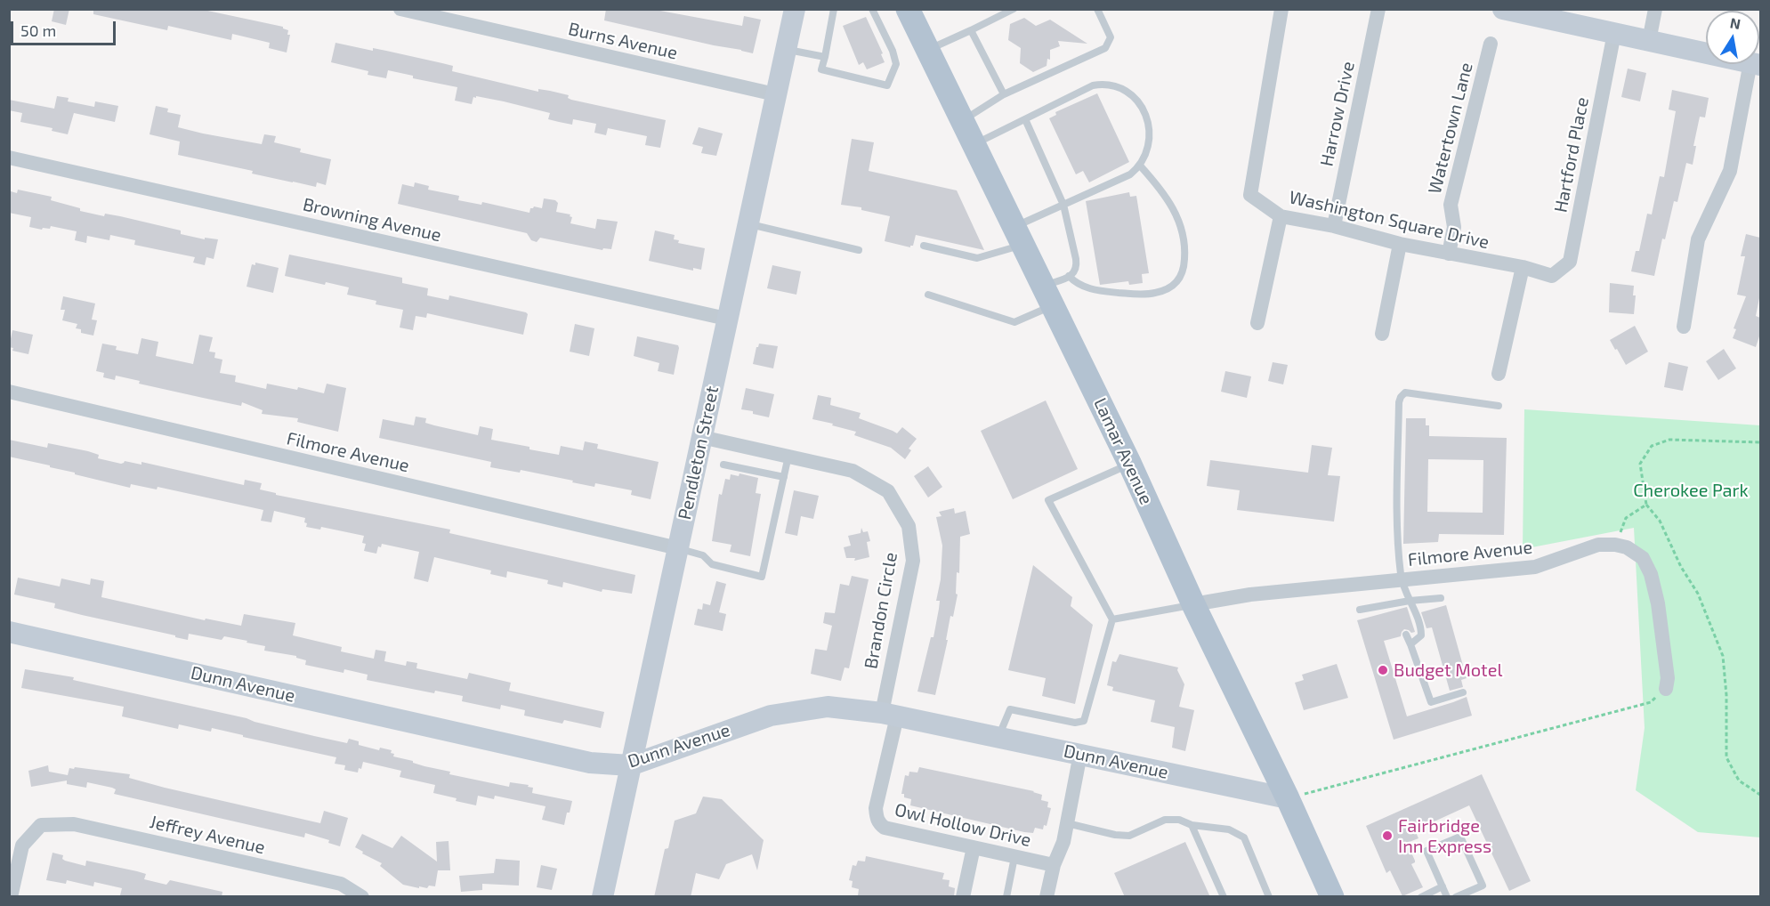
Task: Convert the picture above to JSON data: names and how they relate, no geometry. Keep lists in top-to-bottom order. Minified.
{"streets":{"main road":["Lamar Avenue"],"street":["Burns Avenue","Harrow Drive","Watertown Lane","Hartford Place","Browning Avenue","Washington Square Drive","Filmore Avenue","Pendleton Street","Brandon Circle","Dunn Avenue","Owl Hollow Drive","Jeffrey Avenue"]},"crossings":[["Burns Avenue","Pendleton Street"],["Harrow Drive","Washington Square Drive"],["Watertown Lane","Washington Square Drive"],["Hartford Place","Washington Square Drive"],["Browning Avenue","Pendleton Street"],["Lamar Avenue","Filmore Avenue"],["Lamar Avenue","Dunn Avenue"],["Filmore Avenue","Pendleton Street"],["Pendleton Street","Brandon Circle"],["Pendleton Street","Dunn Avenue"],["Brandon Circle","Dunn Avenue"],["Brandon Circle","Owl Hollow Drive"],["Dunn Avenue","Owl Hollow Drive"]],"parks":["Cherokee Park"],"places":["Budget Motel","Fairbridge Inn Express"],"scale_bar":"50 m","north":"top"}
